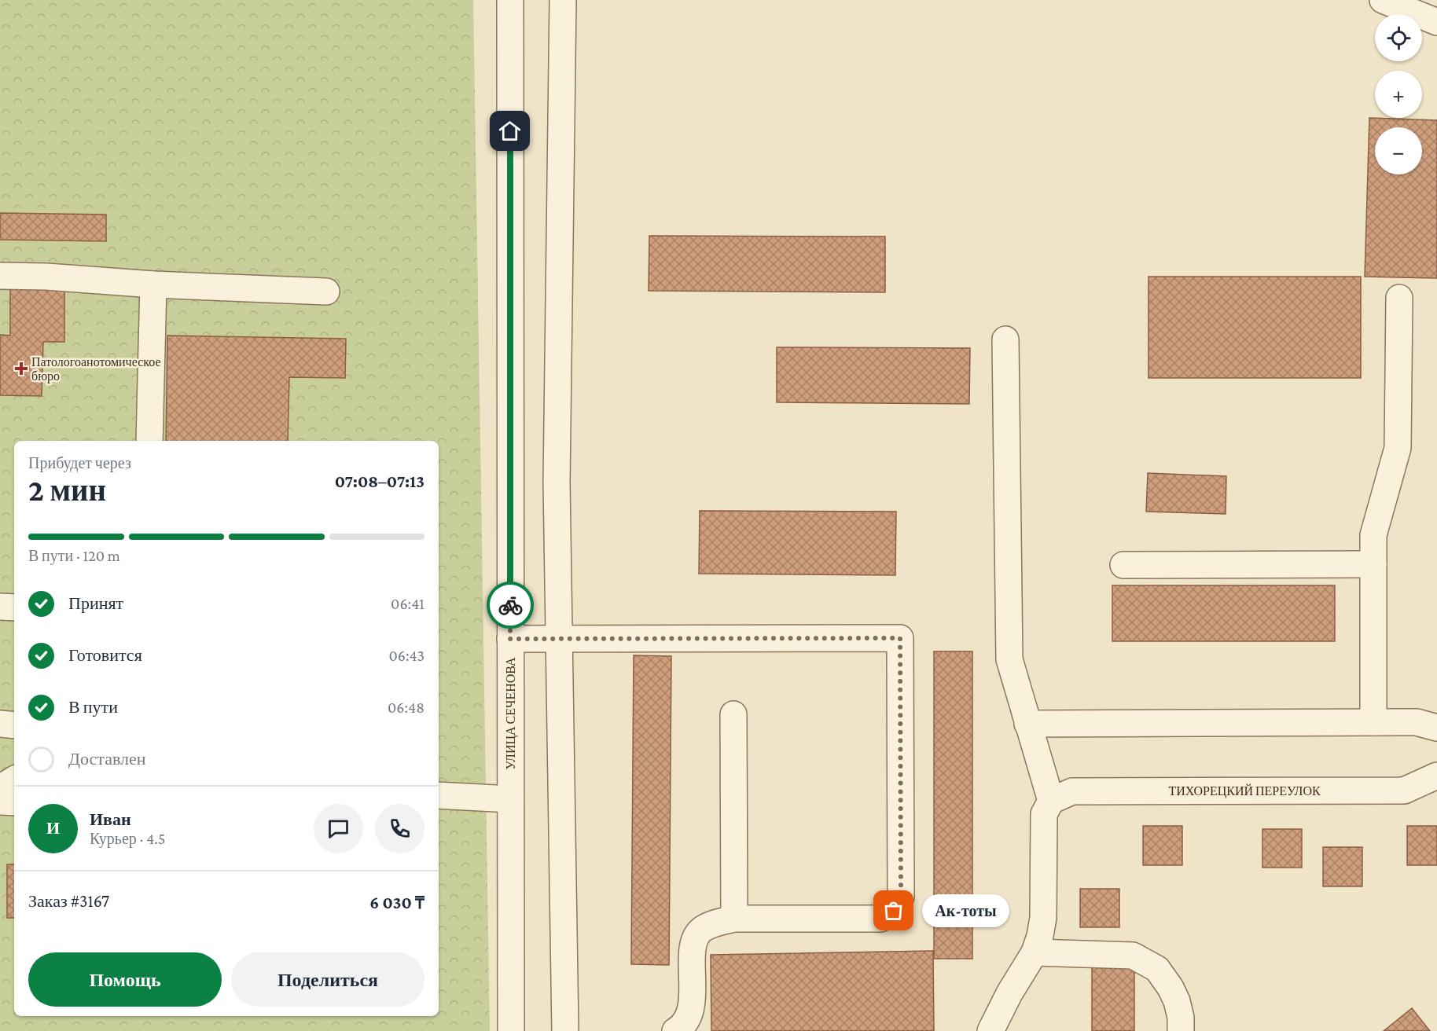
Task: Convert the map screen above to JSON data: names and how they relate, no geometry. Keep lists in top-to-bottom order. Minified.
{"streets":{"street":["УЛИЦА СЕЧЕНОВА","ТИХОРЕЦКИЙ ПЕРЕУЛОК"]},"places":{"health":["Патологоанотомическое бюро"],"other":["Ак-тоты"]},"page":{"map_buttons":["+","−"],"heading":["2 мин","Прибудет через","07:08–07:13"],"panel":["Иван","Курьер · 4.5","Заказ #3167","6 030 ₸"],"bar":"В пути · 120 m","list":[["Принят","06:41"],["Готовится","06:43"],["В пути","06:48"],"Доставлен"],"round":"И","bubble":"Ак-тоты","buttons":["Помощь","Поделиться"]}}
